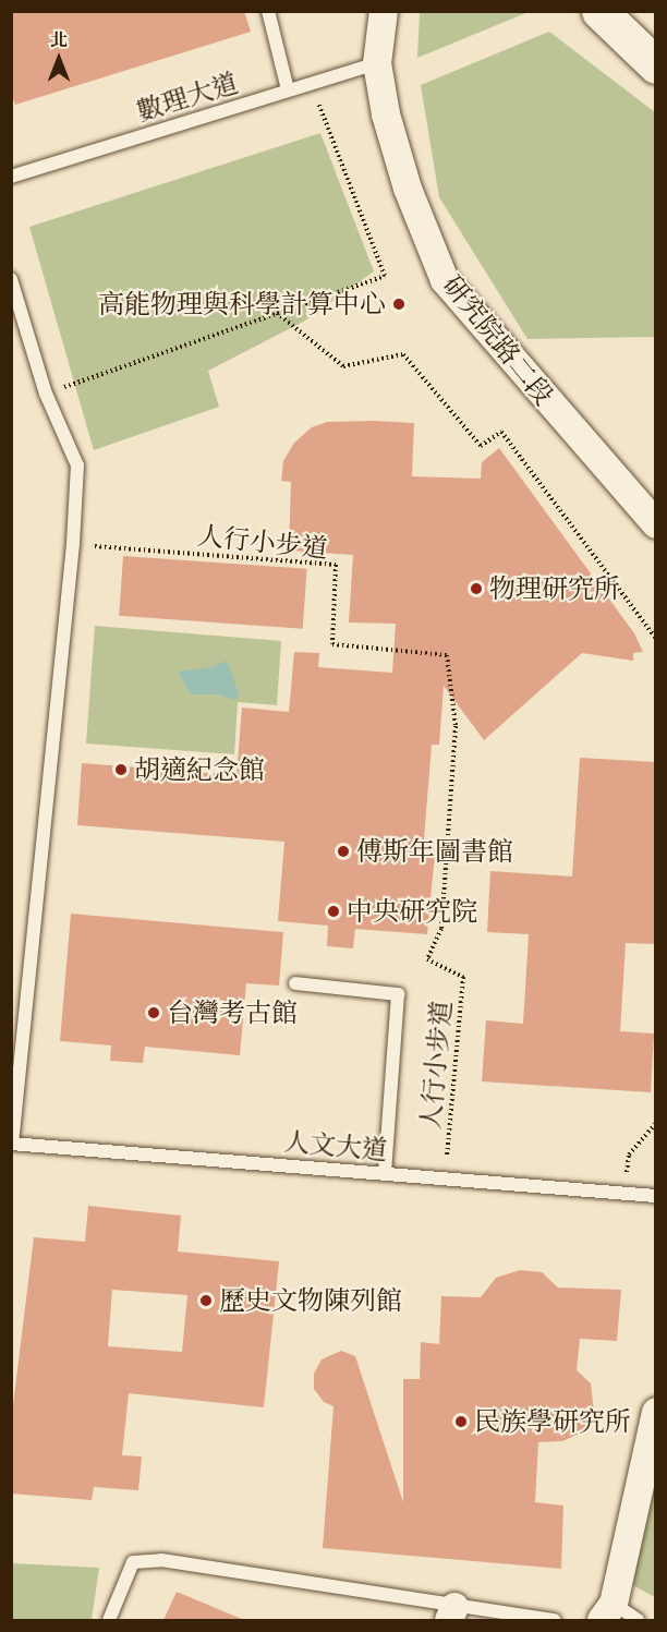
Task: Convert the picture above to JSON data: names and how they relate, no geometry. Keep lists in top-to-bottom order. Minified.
{"streets":{"street":["研究院路二段"],"lane":["數理大道","人文大道"],"path":["人行小步道"]},"crossings":[["數理大道","研究院路二段"]],"places":["高能物理與科學計算中心","物理研究所","胡適紀念館","傅斯年圖書館","中央研究院","台灣考古館","歷史文物陳列館","民族學研究所"],"north":"top"}
